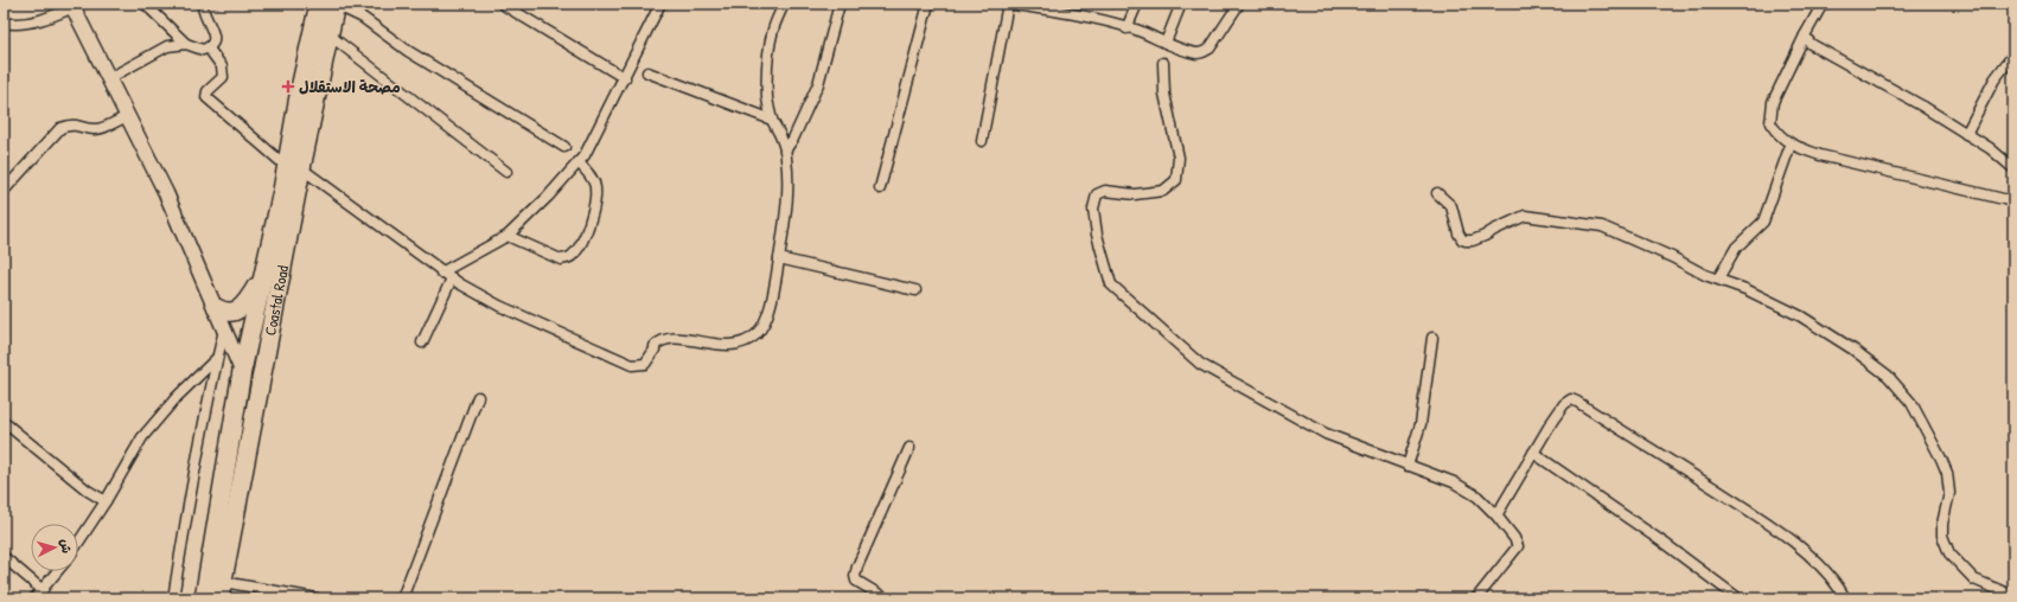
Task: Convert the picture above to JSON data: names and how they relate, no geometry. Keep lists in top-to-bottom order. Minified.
{"streets":{"highway":["Coastal Road"]},"places":{"health":["مصحة الاستقلال"]},"north":"right"}
